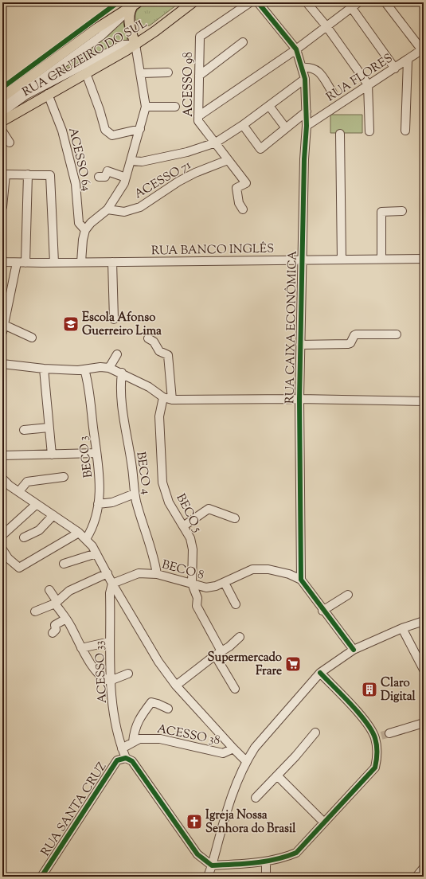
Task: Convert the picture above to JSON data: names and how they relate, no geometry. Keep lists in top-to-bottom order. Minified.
{"streets":{"main road":["RUA CRUZEIRO DO SUL"],"street":["RUA FLORES","ACESSO 98","ACESSO 64","ACESSO 71","RUA BANCO INGLÊS","RUA CAIXA ECONÔMICA","BECO 3","BECO 4","BECO 5","BECO 8","ACESSO 33","ACESSO 38","RUA SANTA CRUZ"]},"crossings":[["RUA CRUZEIRO DO SUL","ACESSO 64"],["RUA FLORES","RUA CAIXA ECONÔMICA"],["ACESSO 98","ACESSO 71"],["RUA BANCO INGLÊS","RUA CAIXA ECONÔMICA"],["RUA CAIXA ECONÔMICA","BECO 8"],["BECO 4","BECO 8"],["BECO 5","BECO 8"],["BECO 8","ACESSO 33"],["ACESSO 33","ACESSO 38"],["ACESSO 33","RUA SANTA CRUZ"]],"places":{"school or university":["Escola Afonso Guerreiro Lima"],"supermarket":["Supermercado Frare"],"building":["Claro Digital"],"church":["Igreja Nossa Senhora do Brasil"]}}
